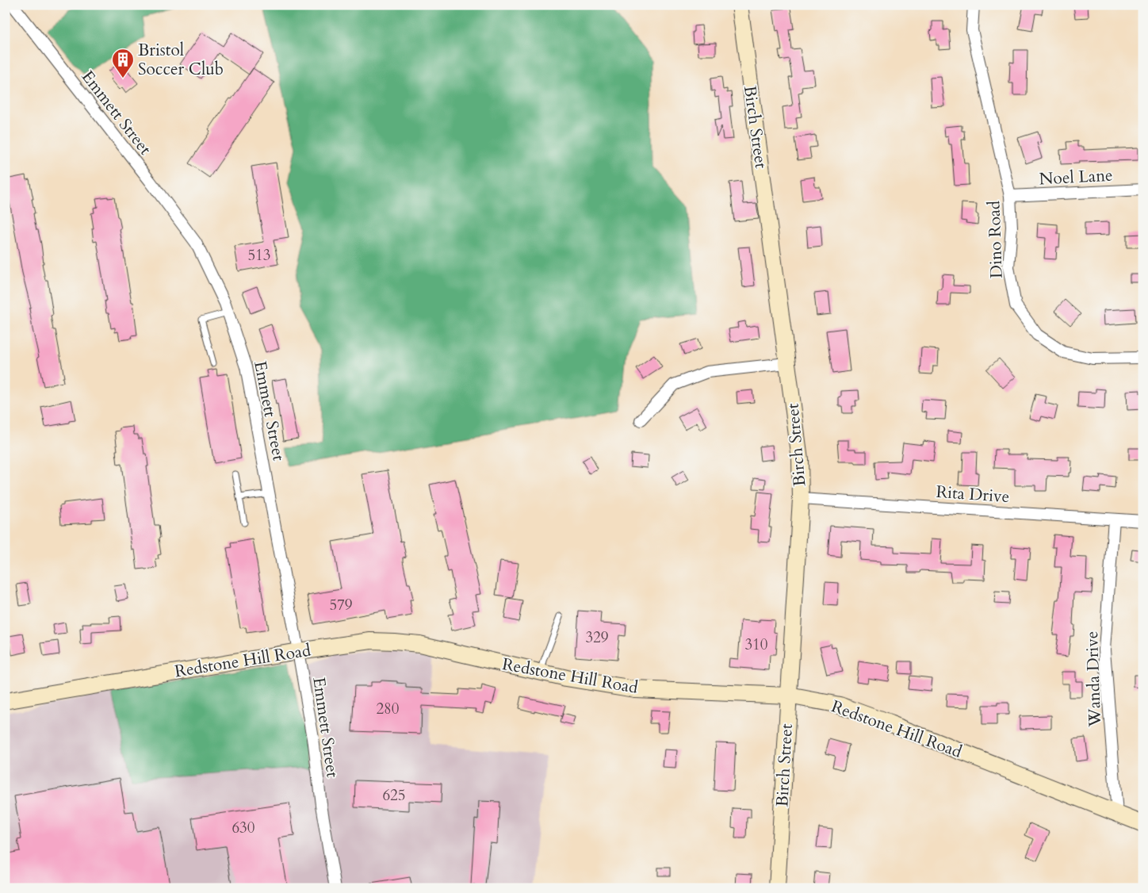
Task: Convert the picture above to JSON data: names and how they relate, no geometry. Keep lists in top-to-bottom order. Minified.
{"streets":{"main road":["Birch Street","Redstone Hill Road"],"street":["Emmett Street","Noel Lane","Dino Road","Rita Drive","Wanda Drive"]},"crossings":[["Emmett Street","Redstone Hill Road"],["Birch Street","Rita Drive"],["Birch Street","Redstone Hill Road"],["Noel Lane","Dino Road"],["Rita Drive","Wanda Drive"],["Redstone Hill Road","Wanda Drive"]],"places":{"building":["Bristol Soccer Club"]},"house_numbers":["513","579","329","310","280","625","630"]}
